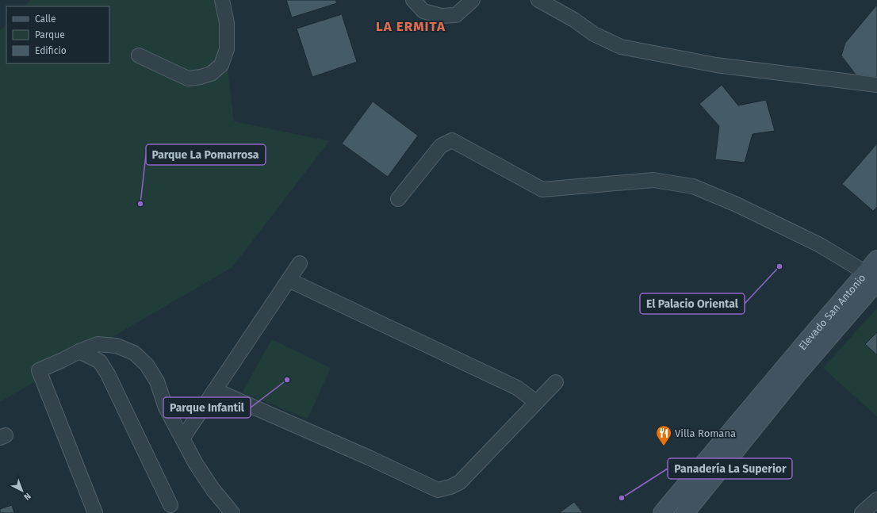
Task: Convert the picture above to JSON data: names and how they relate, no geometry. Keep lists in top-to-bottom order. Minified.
{"streets":{"street":["Elevado San Antonio"]},"districts":["LA ERMITA"],"places":{"other":["Parque La Pomarrosa","El Palacio Oriental","Parque Infantil","Panadería La Superior"],"restaurant":["Villa Romana"]},"legend":["Calle","Parque","Edificio"],"north":"bottom right"}
